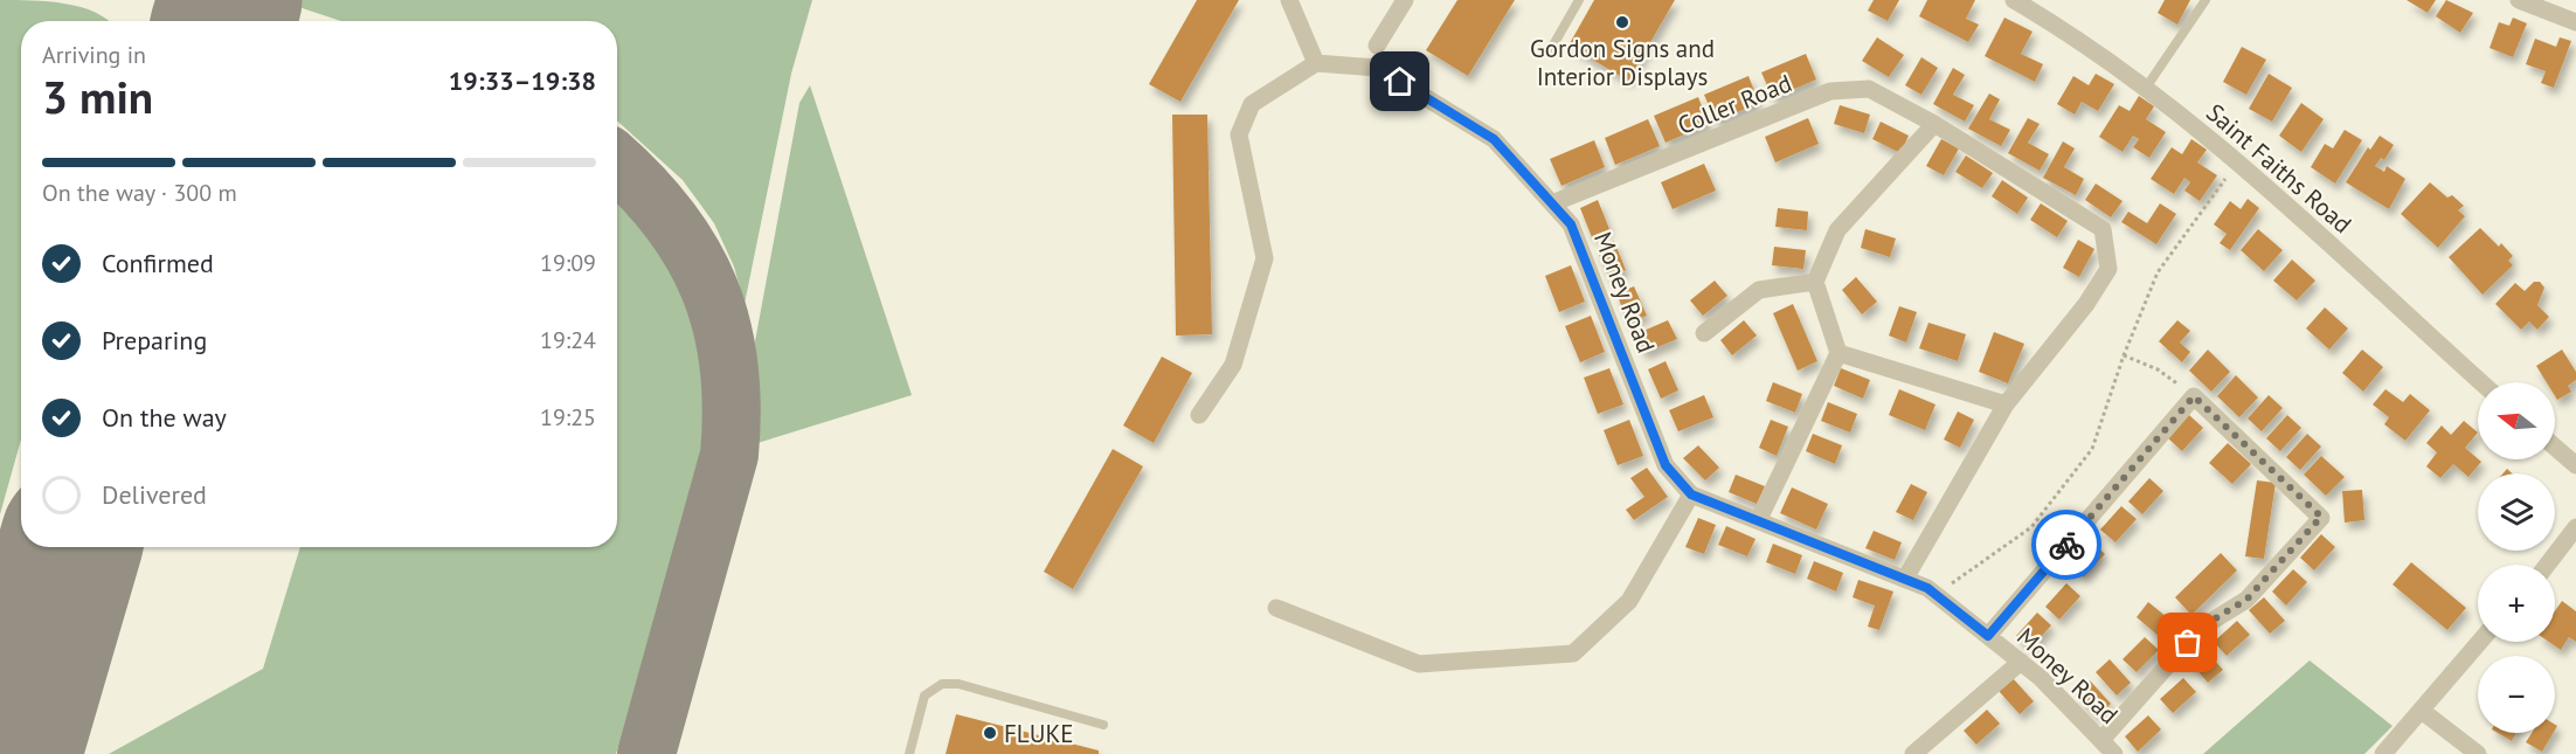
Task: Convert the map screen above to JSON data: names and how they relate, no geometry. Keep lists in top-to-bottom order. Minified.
{"streets":{"street":["Coller Road","Saint Faiths Road","Money Road"]},"crossings":[["Coller Road","Money Road"]],"places":["Gordon Signs and Interior Displays","FLUKE"],"north":"left","page":{"heading":["3 min","Arriving in","19:33–19:38"],"bar":"On the way · 300 m","list":[["Confirmed","19:09"],["Preparing","19:24"],["On the way","19:25"],"Delivered"],"map_buttons":["+","−"]}}
